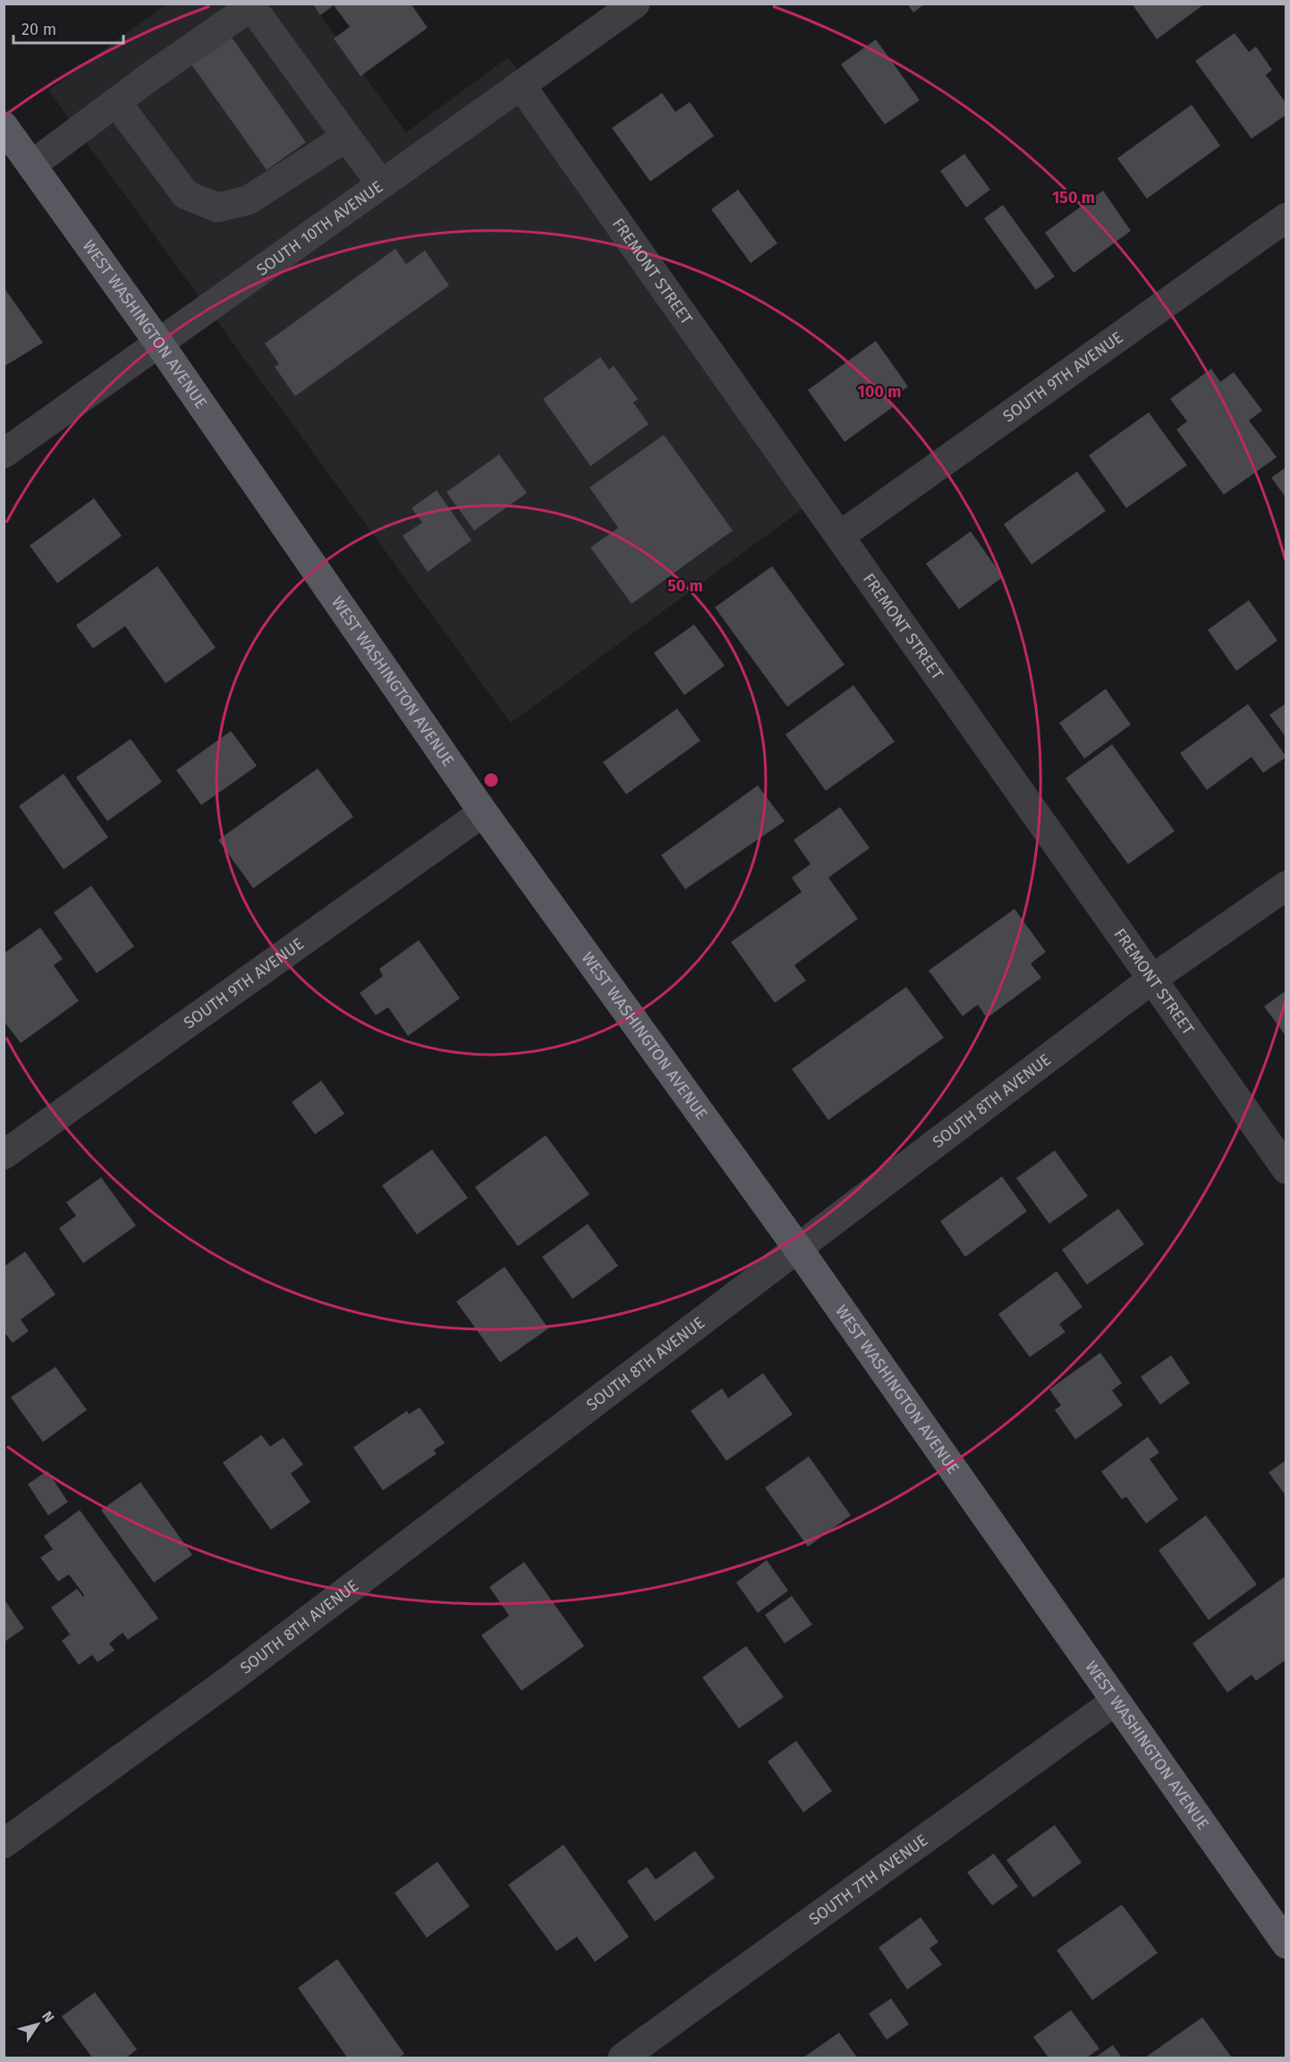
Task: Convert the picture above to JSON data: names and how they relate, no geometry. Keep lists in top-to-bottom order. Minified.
{"streets":{"main road":["WEST WASHINGTON AVENUE"],"street":["SOUTH 10TH AVENUE","FREMONT STREET","SOUTH 9TH AVENUE","SOUTH 8TH AVENUE","SOUTH 7TH AVENUE"]},"crossings":[["SOUTH 10TH AVENUE","FREMONT STREET"],["SOUTH 10TH AVENUE","WEST WASHINGTON AVENUE"],["FREMONT STREET","SOUTH 9TH AVENUE"],["FREMONT STREET","SOUTH 8TH AVENUE"],["WEST WASHINGTON AVENUE","SOUTH 9TH AVENUE"],["WEST WASHINGTON AVENUE","SOUTH 8TH AVENUE"],["WEST WASHINGTON AVENUE","SOUTH 7TH AVENUE"]],"scale_bar":"20 m","north":"top right","rings":["150 m","100 m","50 m"]}
